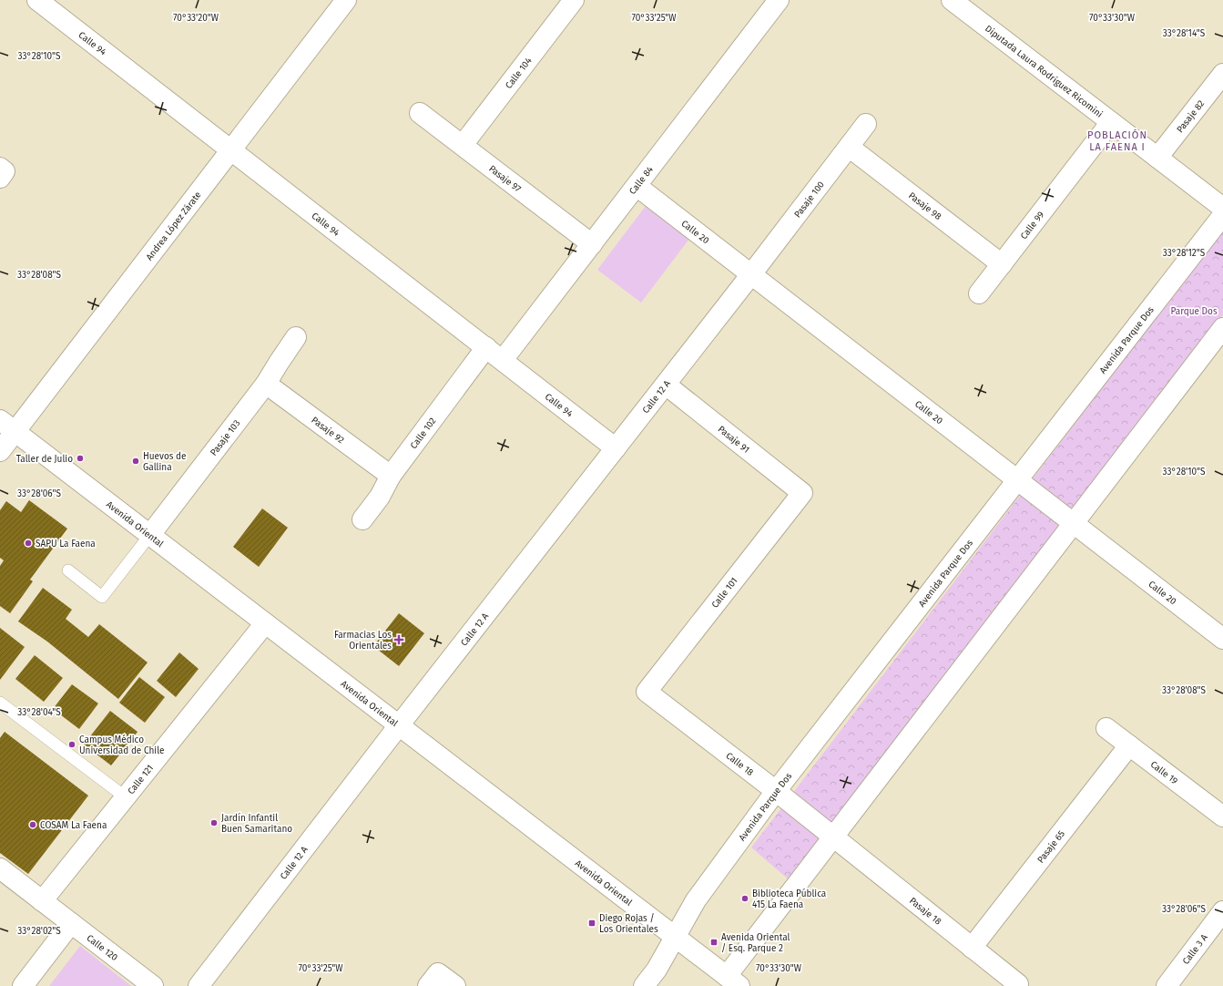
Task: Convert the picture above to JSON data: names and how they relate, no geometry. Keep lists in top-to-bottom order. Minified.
{"streets":{"street":["Calle 94","Diputada Laura Rodríguez Ricomini","Calle 104","Pasaje 82","Pasaje 97","Calle 84","Pasaje 100","Pasaje 98","Andrea López Zárate","Calle 99","Calle 20","Avenida Parque Dos","Calle 12 A","Pasaje 92","Calle 102","Pasaje 103","Pasaje 91","Avenida Oriental","Calle 101","Calle 18","Calle 19","Calle 121","Pasaje 65","Pasaje 18","Calle 120","Calle 3 A"]},"crossings":[["Calle 94","Calle 84"],["Calle 94","Andrea López Zárate"],["Calle 94","Calle 12 A"],["Calle 94","Calle 102"],["Diputada Laura Rodríguez Ricomini","Pasaje 82"],["Diputada Laura Rodríguez Ricomini","Calle 99"],["Calle 104","Pasaje 97"],["Pasaje 97","Calle 84"],["Calle 84","Calle 20"],["Pasaje 100","Pasaje 98"],["Pasaje 100","Calle 20"],["Pasaje 100","Calle 12 A"],["Pasaje 98","Calle 99"],["Andrea López Zárate","Avenida Oriental"],["Calle 20","Avenida Parque Dos"],["Calle 20","Calle 12 A"],["Avenida Parque Dos","Avenida Oriental"],["Avenida Parque Dos","Calle 18"],["Calle 12 A","Pasaje 91"],["Calle 12 A","Avenida Oriental"],["Pasaje 92","Calle 102"],["Pasaje 92","Pasaje 103"],["Pasaje 103","Avenida Oriental"],["Pasaje 91","Calle 101"],["Avenida Oriental","Calle 121"],["Calle 101","Calle 18"],["Calle 18","Pasaje 18"],["Calle 19","Pasaje 65"],["Calle 121","Calle 120"],["Pasaje 65","Pasaje 18"]],"districts":["POBLACIÓN LA FAENA I"],"parks":["Parque Dos"],"places":{"other":["Taller de Julio","Huevos de Gallina","SAPU La Faena","Campus Médico Universidad de Chile","Jardín Infantil Buen Samaritano","COSAM La Faena","Biblioteca Pública 415 La Faena"],"health":["Farmacias Los Orientales"],"transit":["Diego Rojas / Los Orientales","Avenida Oriental / Esq. Parque 2"]},"coordinates":["70°33'25\"W","70°33'30\"W","70°33'20\"W","33°28'14\"S","33°28'10\"S","33°28'12\"S","33°28'08\"S","33°28'06\"S","33°28'04\"S","33°28'02\"S"]}
